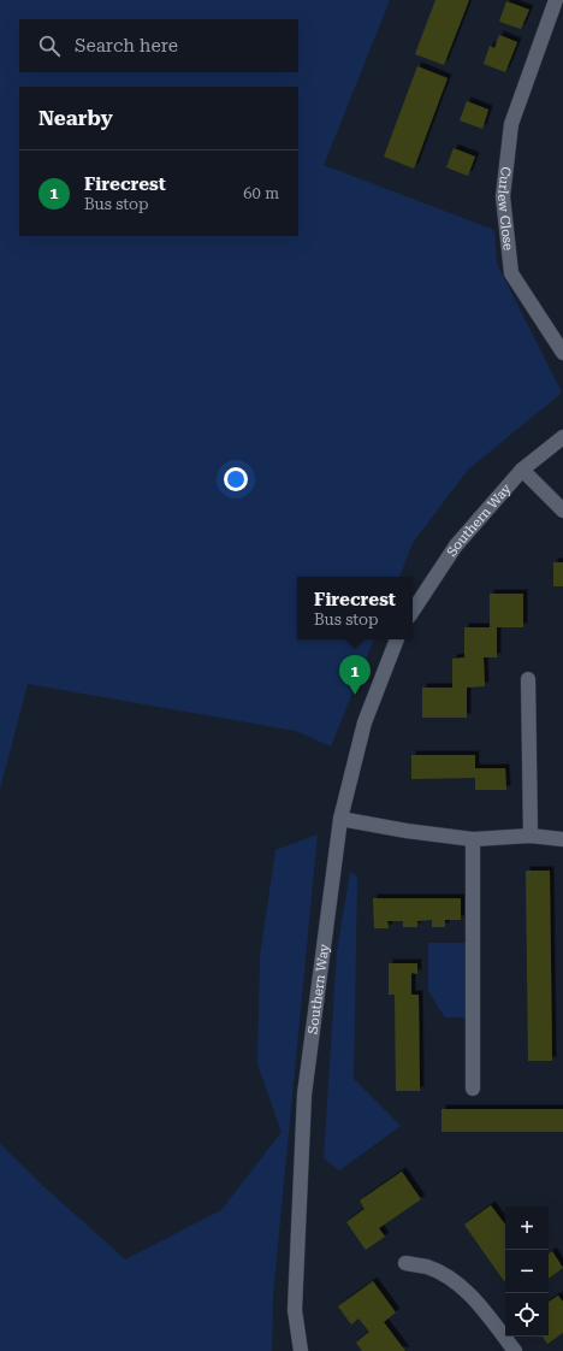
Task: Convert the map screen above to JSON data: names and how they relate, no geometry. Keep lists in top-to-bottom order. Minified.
{"streets":{"street":["Curlew Close","Southern Way"]},"page":{"search":"Search here","heading":"Nearby","list":[{"mark":"1","name":"Firecrest","note":"Bus stop","value":"60 m"}],"popup":["Firecrest","Bus stop"],"pins":"1","map_buttons":["+","−"]}}
